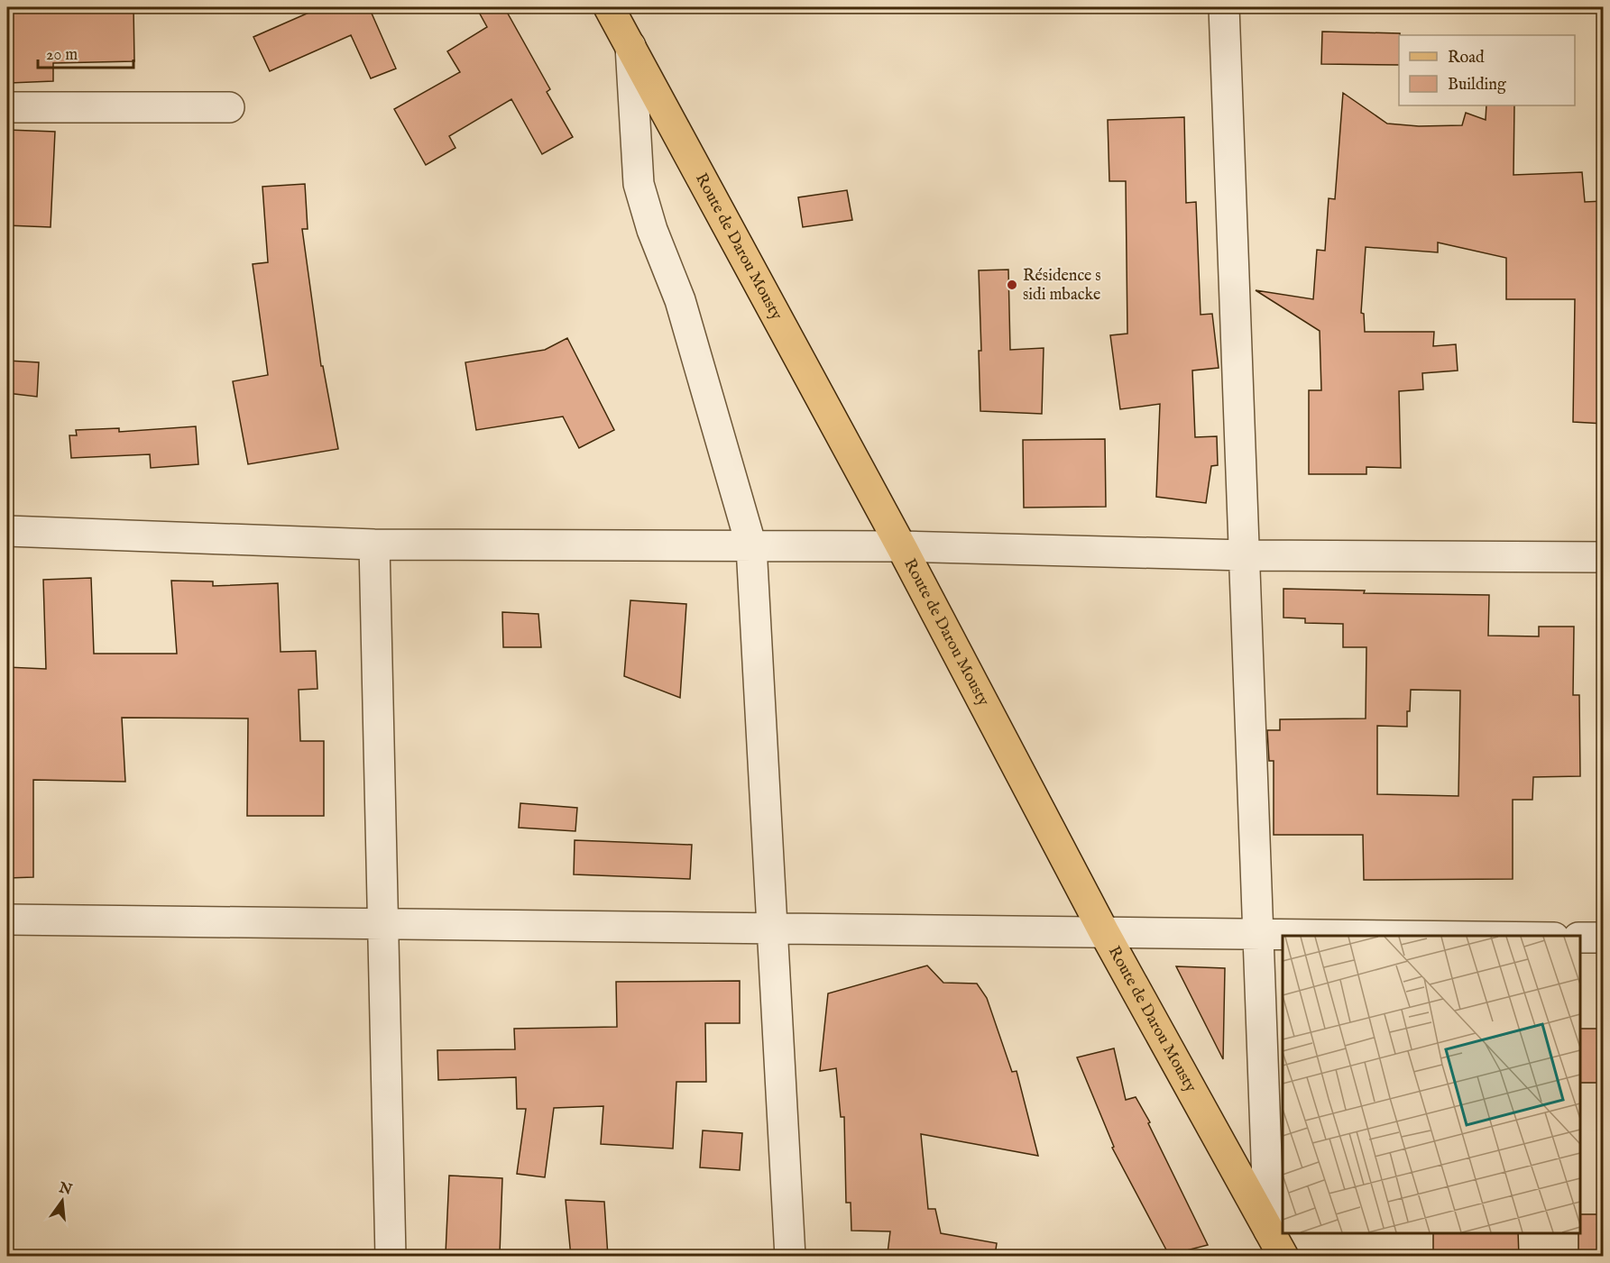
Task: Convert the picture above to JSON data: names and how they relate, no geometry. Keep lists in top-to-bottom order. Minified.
{"streets":{"main road":["Route de Darou Mousty"]},"places":["Résidence s sidi mbacke"],"legend":["Road","Building"],"scale_bar":"20 m","north":"top"}
